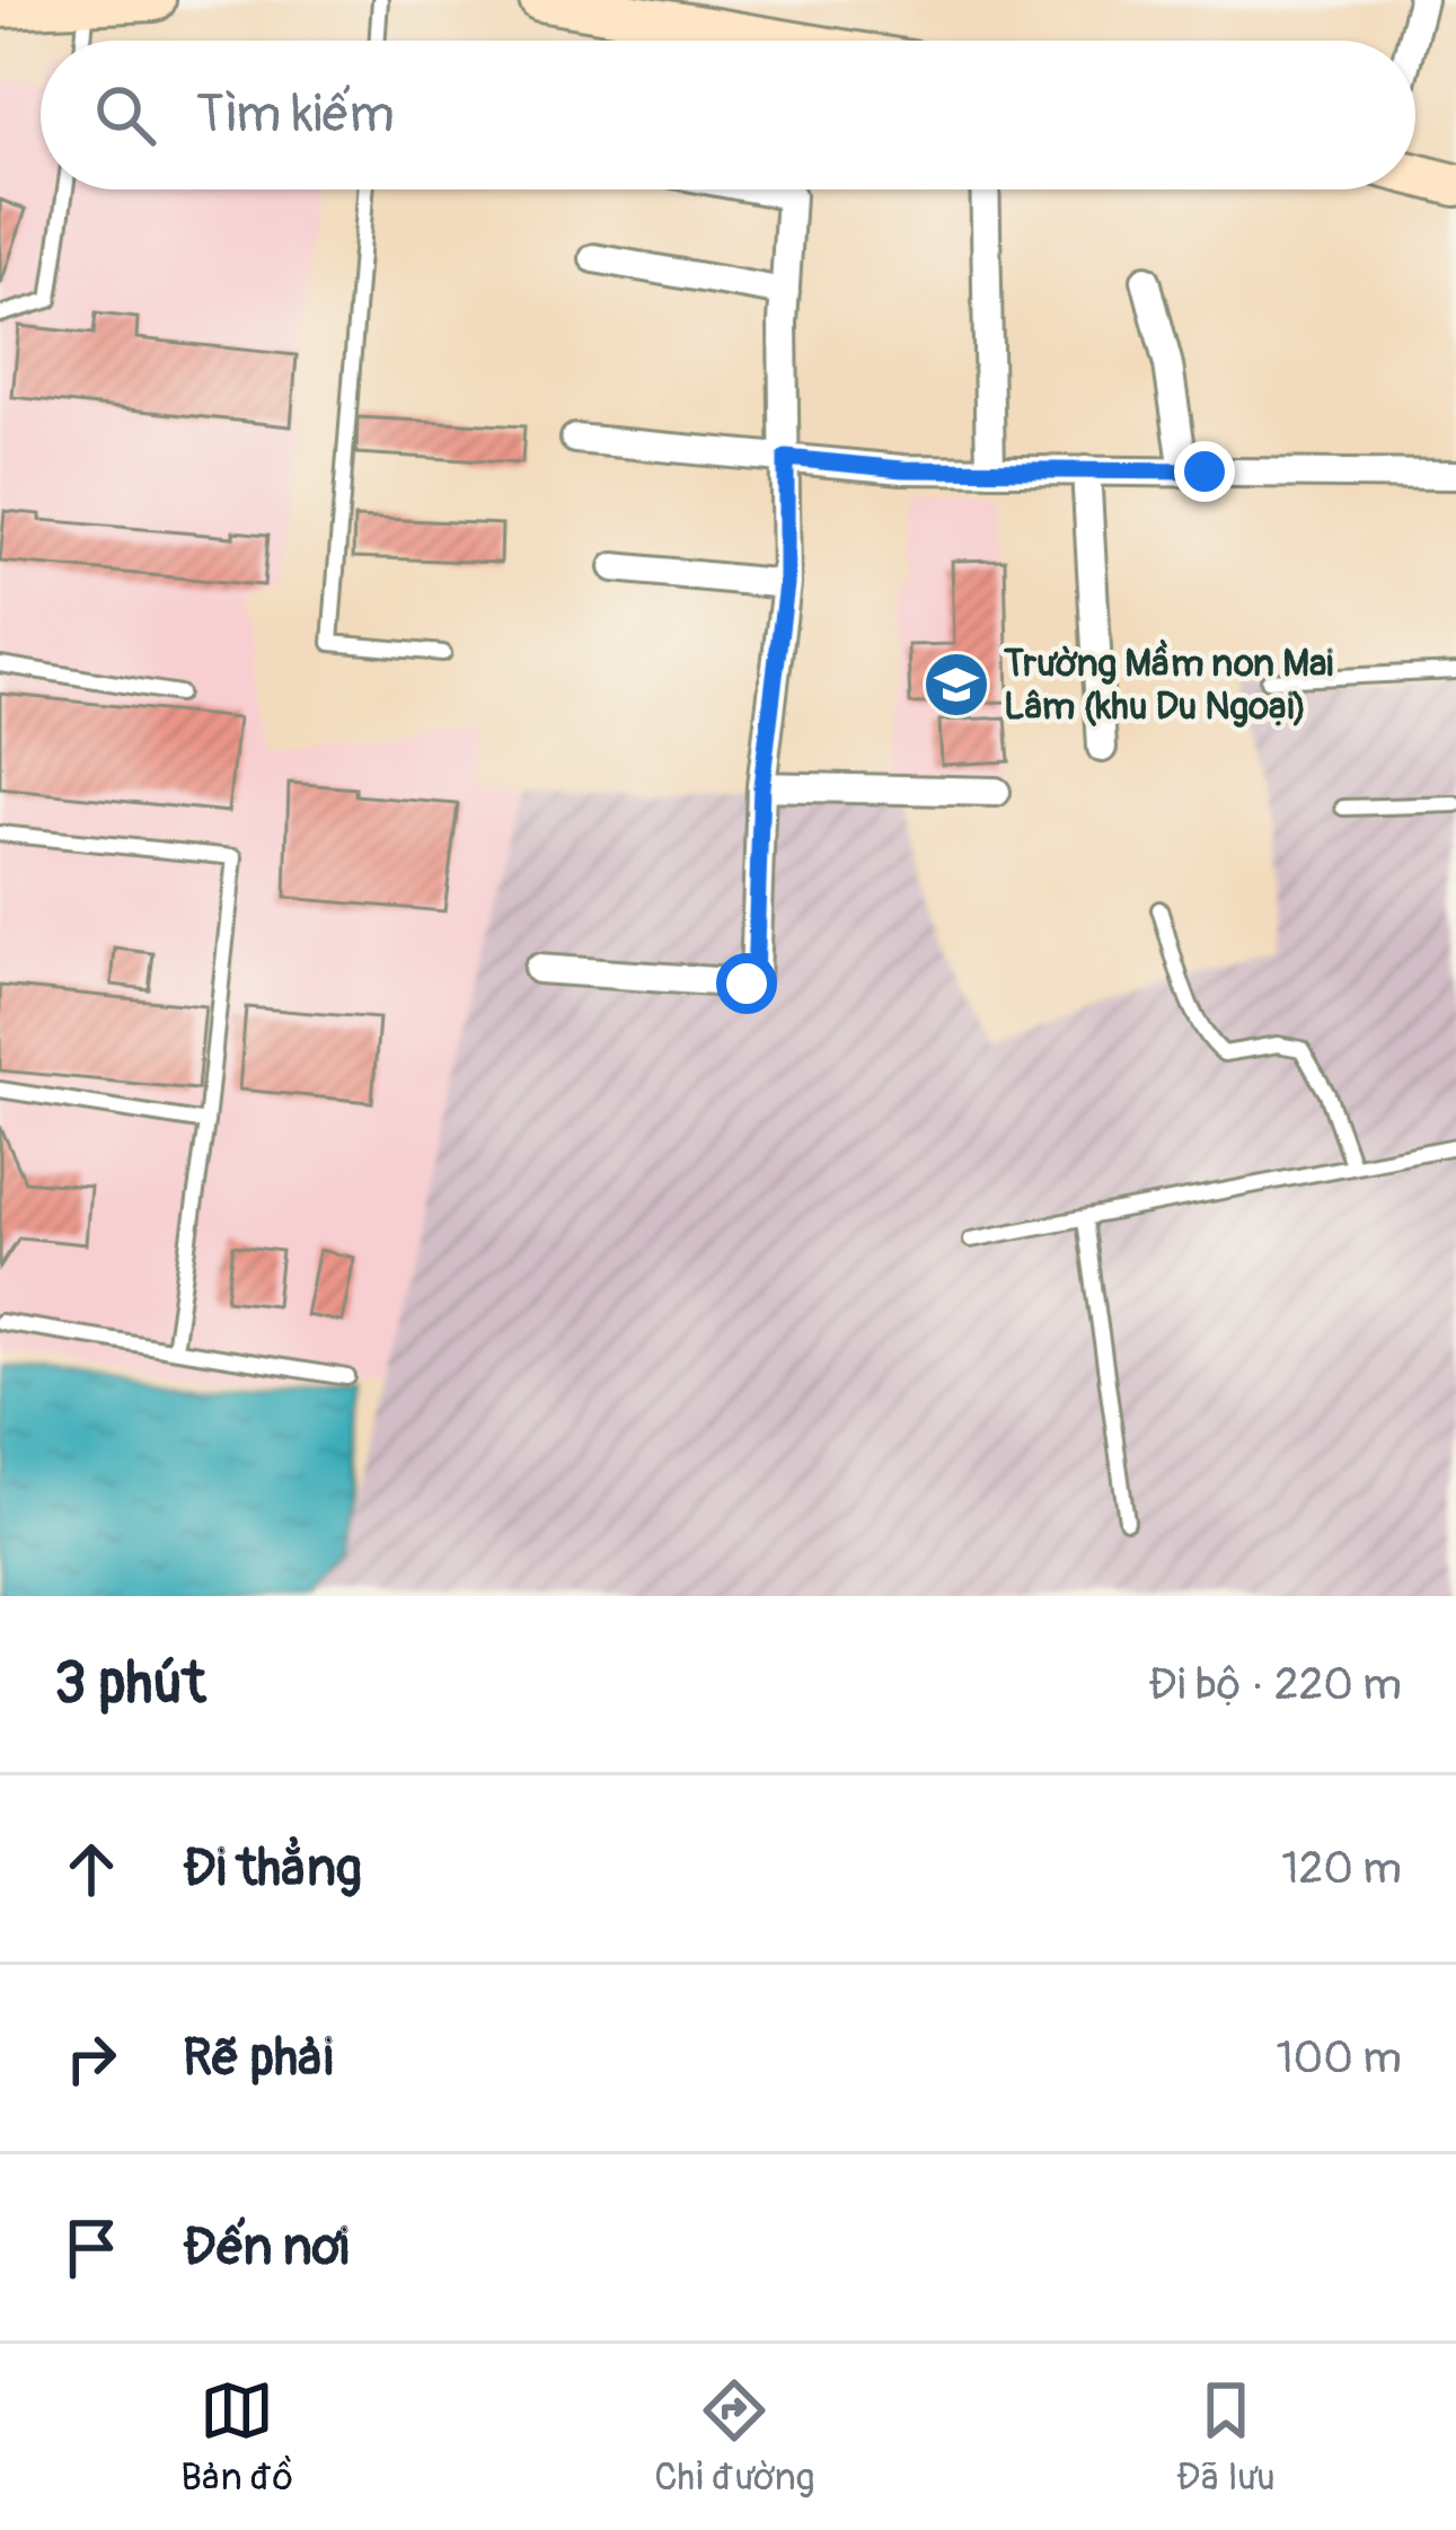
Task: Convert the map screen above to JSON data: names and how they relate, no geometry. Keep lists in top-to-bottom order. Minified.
{"places":{"school or university":["Trường Mầm non Mai Lâm (khu Du Ngoại)"]},"page":{"search":"Tìm kiếm","heading":["3 phút","Đi bộ · 220 m"],"list":[["Đi thẳng","120 m"],["Rẽ phải","100 m"],"Đến nơi"],"nav":["Bản đồ","Chỉ đường","Đã lưu"]}}
